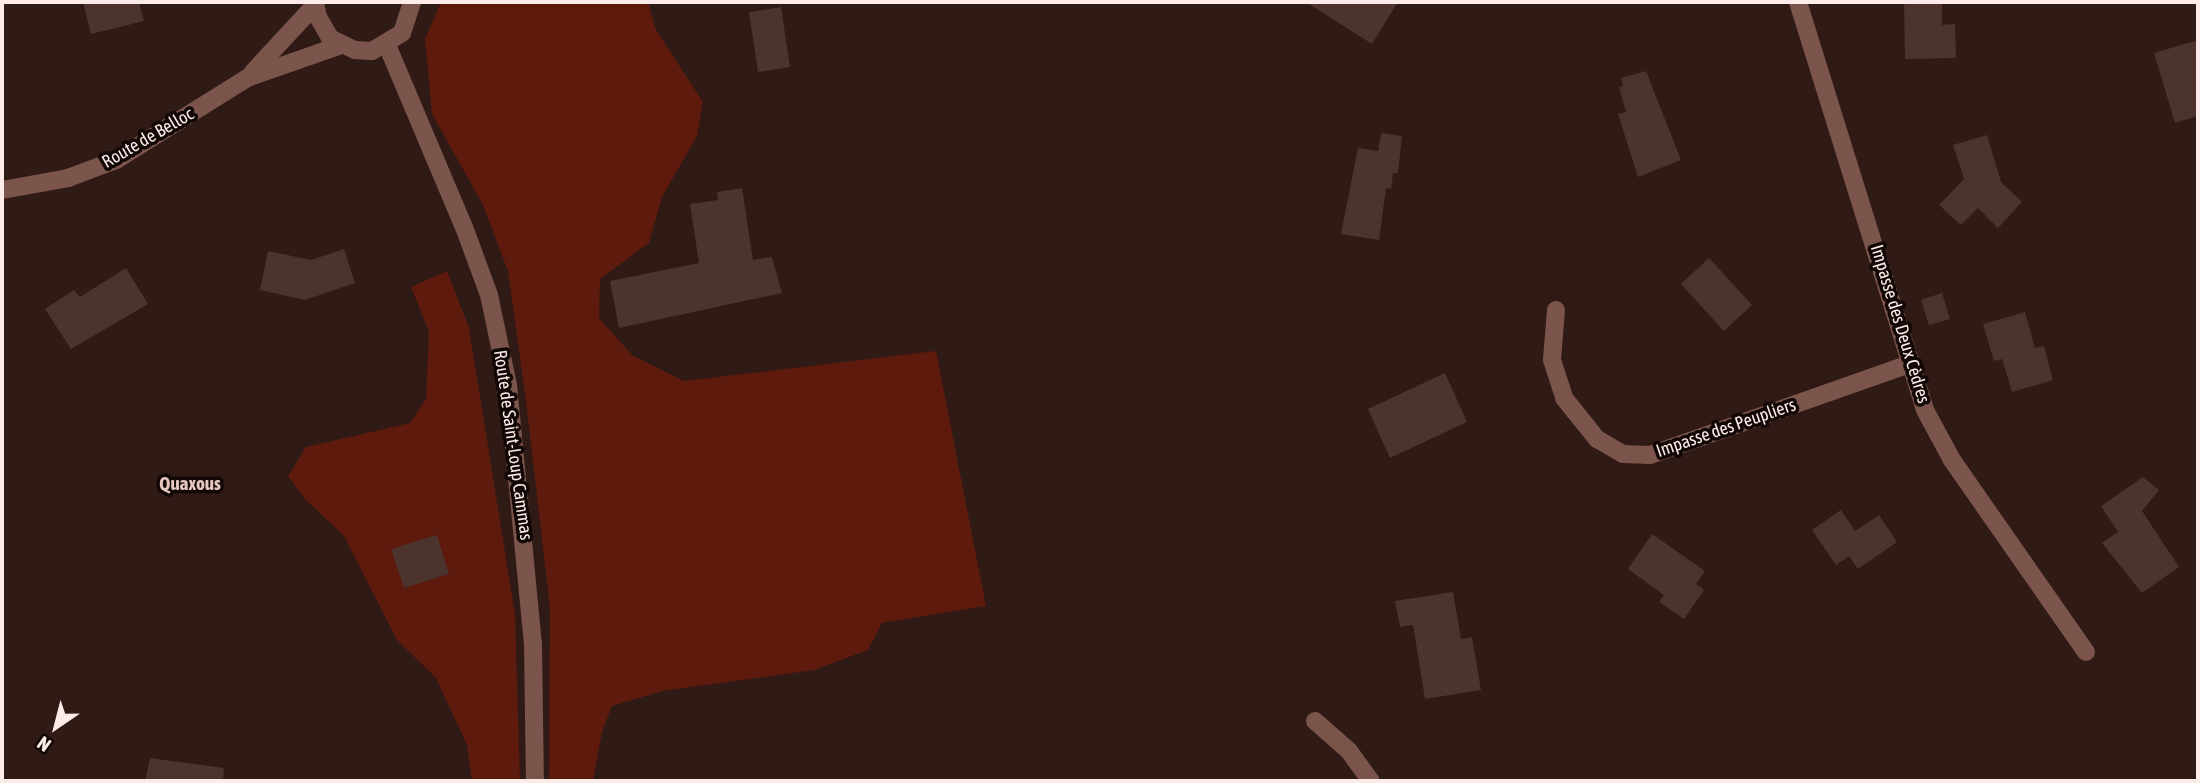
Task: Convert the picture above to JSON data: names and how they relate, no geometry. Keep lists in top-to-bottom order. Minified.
{"streets":{"street":["Route de Belloc","Impasse des Deux Cèdres","Impasse des Peupliers","Route de Saint-Loup Cammas"]},"crossings":[["Route de Belloc","Route de Saint-Loup Cammas"],["Impasse des Deux Cèdres","Impasse des Peupliers"]],"districts":["Quaxous"],"north":"bottom left"}
